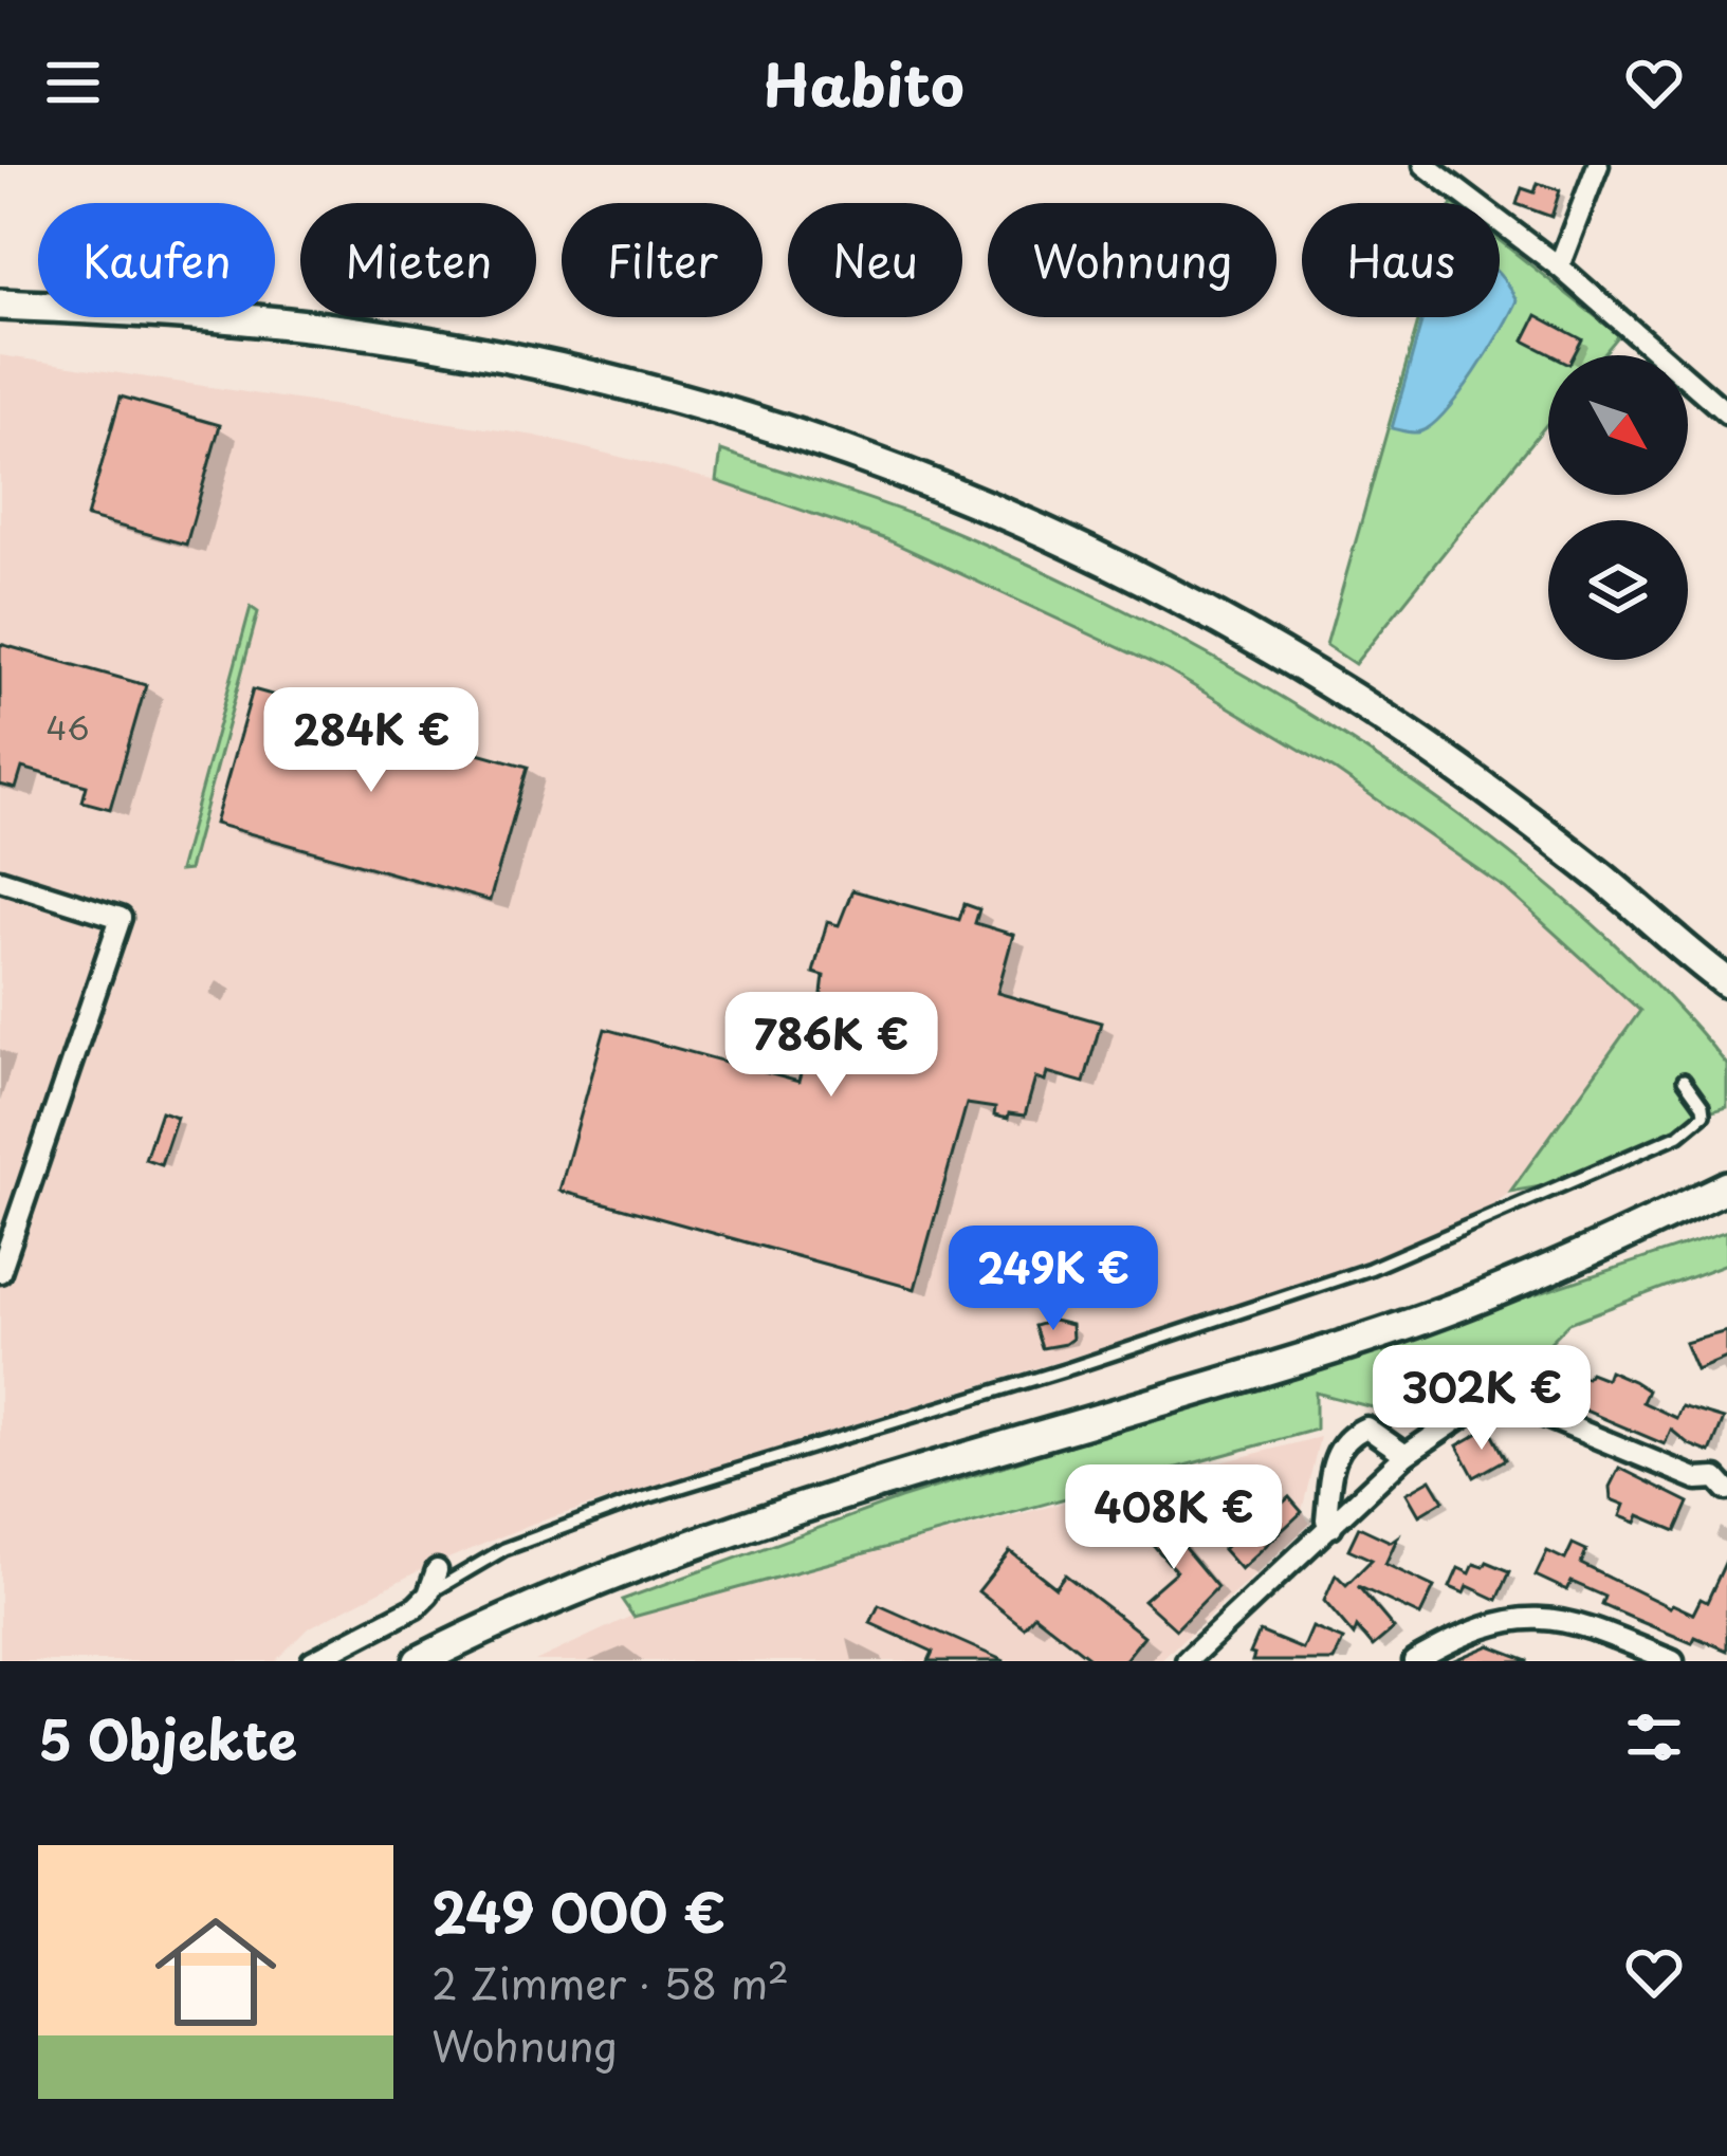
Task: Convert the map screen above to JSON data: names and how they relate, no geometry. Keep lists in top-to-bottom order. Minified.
{"house_numbers":["46"],"north":"bottom right","page":{"header":"Habito","chip":["Kaufen","Mieten","Filter","Neu","Wohnung","Haus"],"price":["284K €","786K €","249K €","302K €","408K €"],"heading":"5 Objekte","list":[{"name":"249 000 €","note":"2 Zimmer · 58 m² · Wohnung"}]}}
